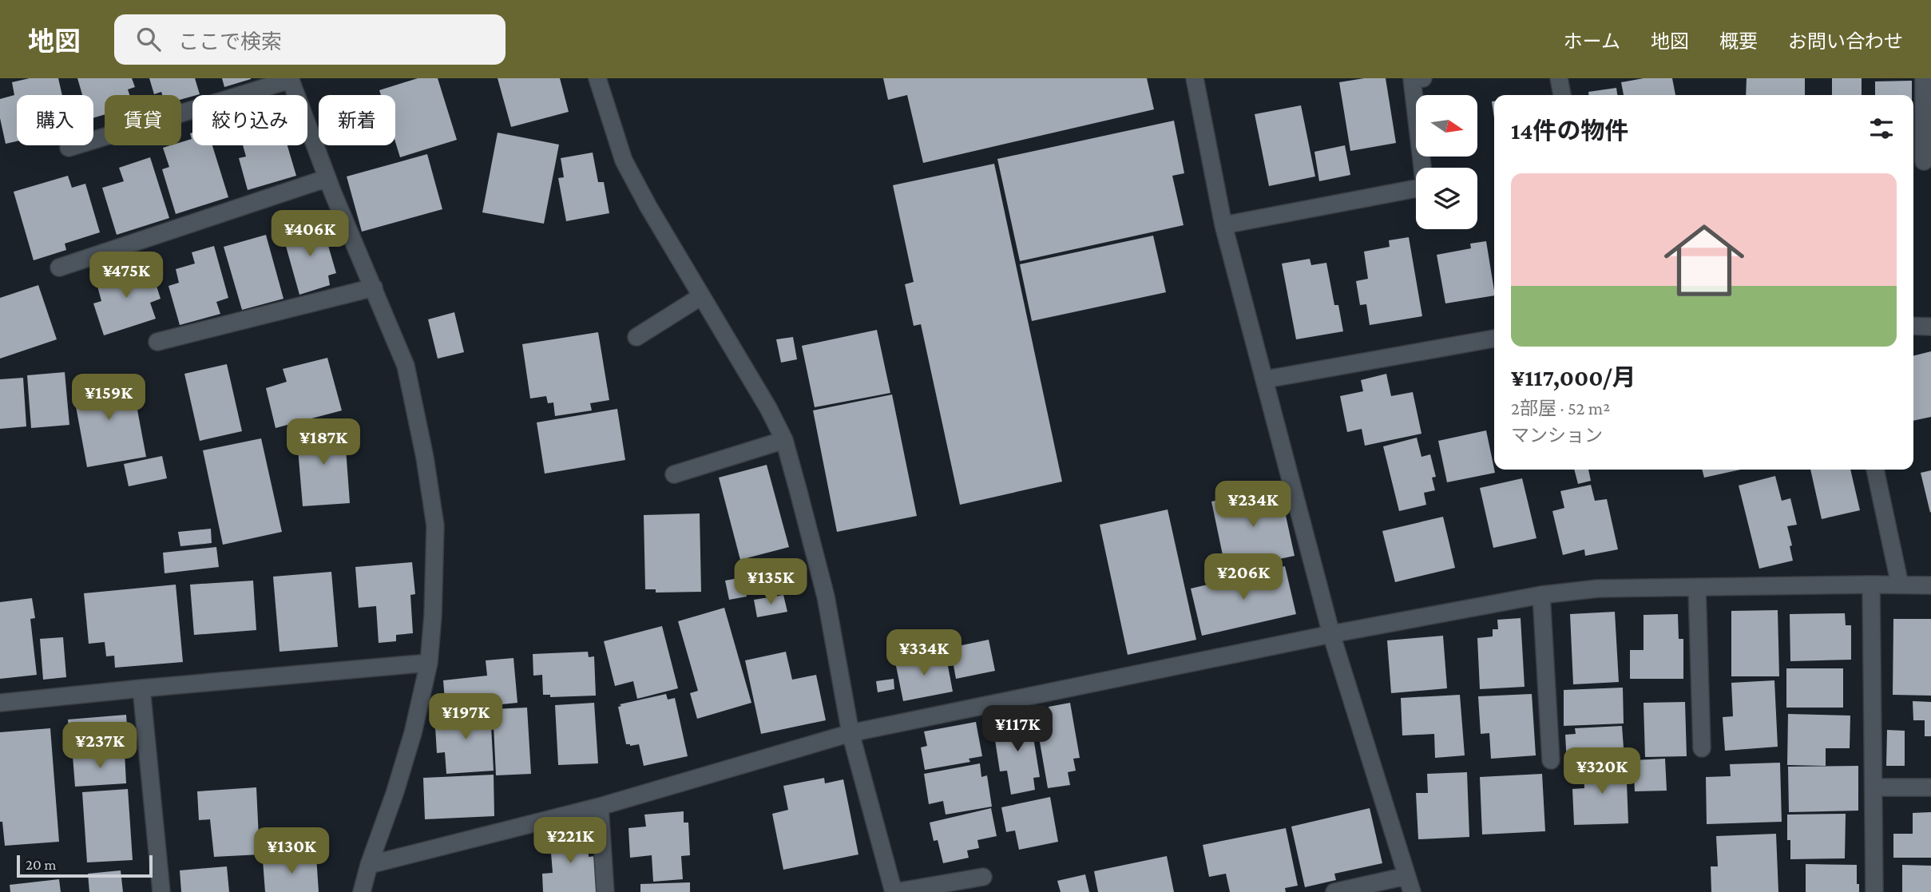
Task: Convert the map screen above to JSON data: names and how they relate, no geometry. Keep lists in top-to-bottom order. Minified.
{"scale_bar":"20 m","north":"right","page":{"header":"地図","search":"ここで検索","nav":["ホーム","地図","概要","お問い合わせ"],"chip":["購入","賃貸","絞り込み","新着"],"heading":"14件の物件","list":[{"name":"¥117,000/月","note":"2部屋 · 52 m² · マンション"}],"price":["¥406K","¥475K","¥159K","¥187K","¥234K","¥206K","¥135K","¥334K","¥197K","¥117K","¥237K","¥320K","¥221K","¥130K"],"scale":"20 m"}}
